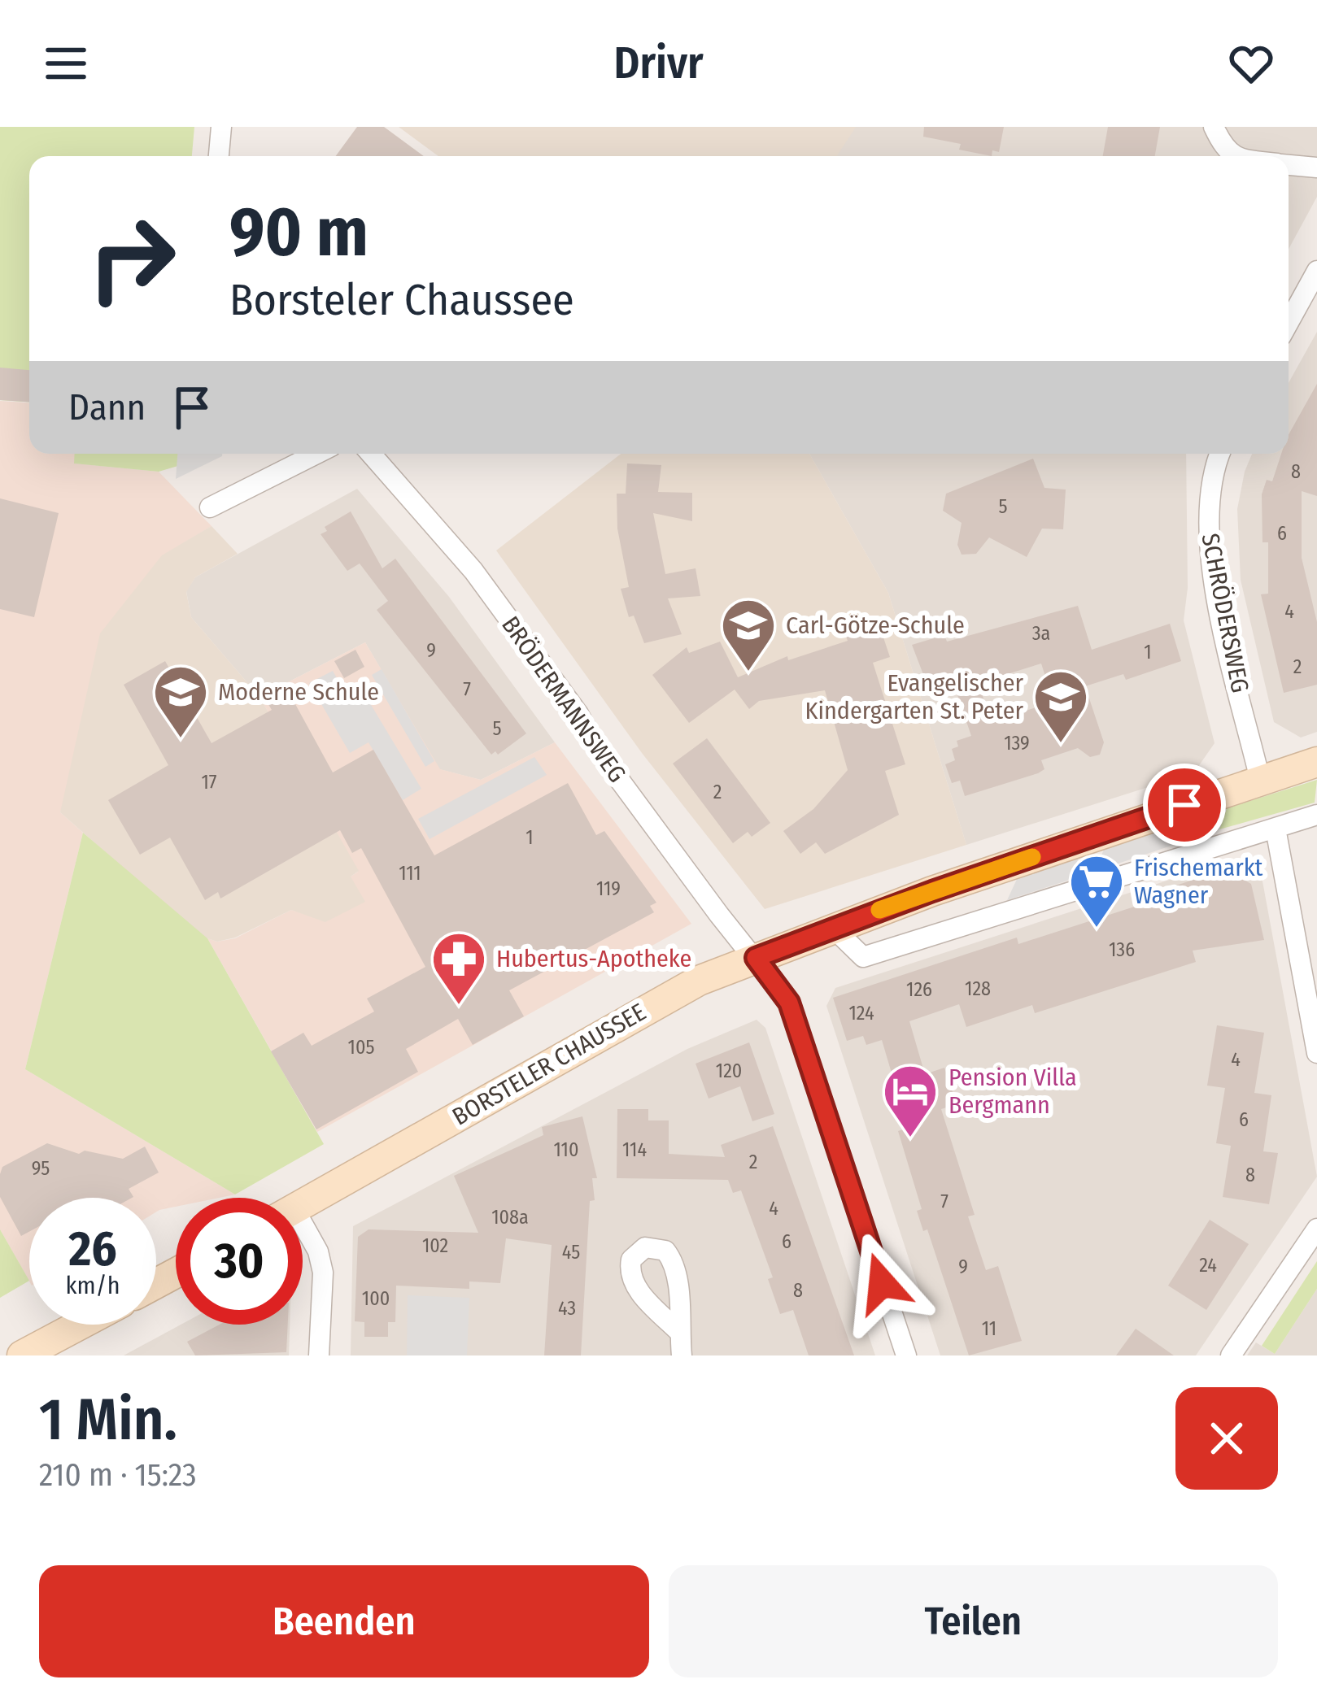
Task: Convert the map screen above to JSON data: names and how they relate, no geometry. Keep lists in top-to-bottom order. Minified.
{"streets":{"main road":["BORSTELER CHAUSSEE"],"street":["SCHRÖDERSWEG","BRÖDERMANNSWEG"]},"crossings":[["SCHRÖDERSWEG","BORSTELER CHAUSSEE"],["BRÖDERMANNSWEG","BORSTELER CHAUSSEE"]],"places":{"school or university":["Carl-Götze-Schule","Moderne Schule","Evangelischer Kindergarten St. Peter"],"supermarket":["Frischemarkt Wagner"],"pharmacy":["Hubertus-Apotheke"],"hotel":["Pension Villa Bergmann"]},"house_numbers":["8","5","6","4","3a","9","1","2","7","5","139","17","2","1","111","119","136","128","126","124","105","4","120","6","110","114","2","95","8","7","4","108a","6","102","45","24","9","8","100","43","11"],"page":{"header":"Drivr","turn":["90 m","Borsteler Chaussee"],"then":"Dann","speed":"26 km/h","limit":"30","heading":["1 Min.","210 m · 15:23"],"buttons":["Beenden","Teilen"]}}
